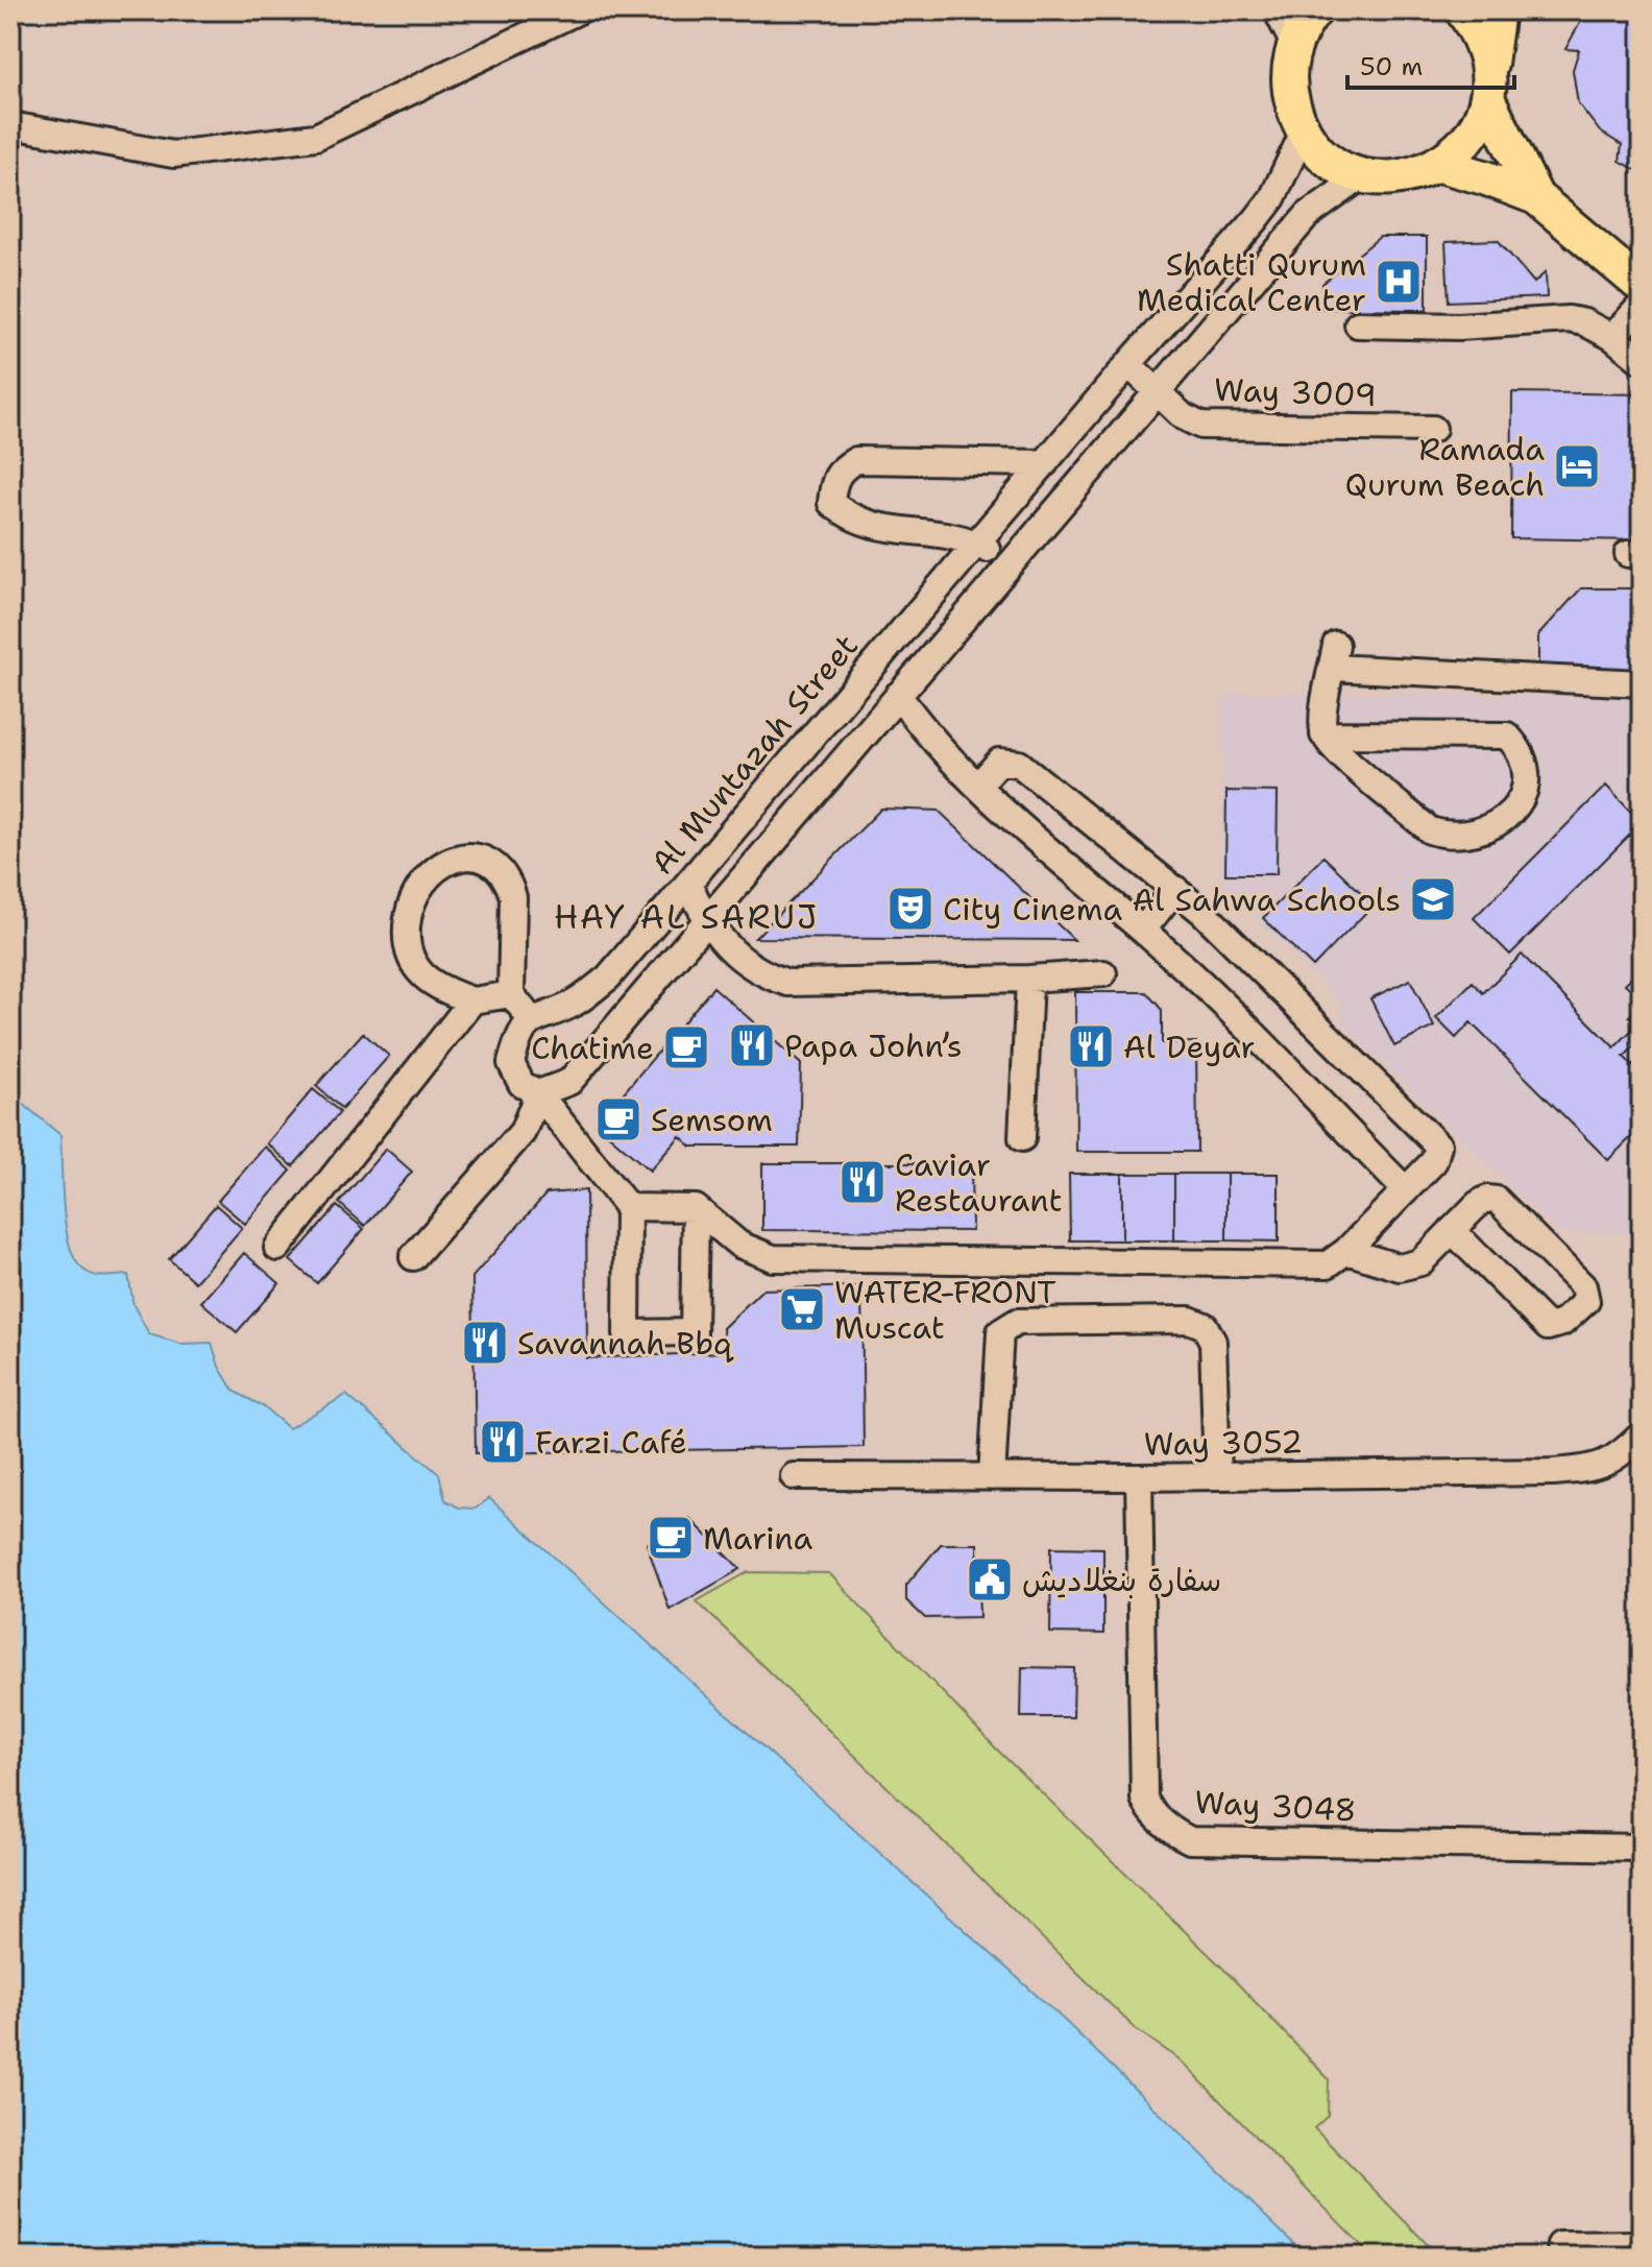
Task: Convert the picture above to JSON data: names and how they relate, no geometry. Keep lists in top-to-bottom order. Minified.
{"streets":{"street":["Way 3009","Al Muntazah Street","Way 3052","Way 3048"]},"crossings":[["Way 3009","Al Muntazah Street"],["Way 3052","Way 3048"]],"districts":["HAY AL SARUJ"],"places":{"hospital":["Shatti Qurum Medical Center"],"hotel":["Ramada Qurum Beach"],"school or university":["Al Sahwa Schools"],"theatre":["City Cinema"],"restaurant":["Papa John’s","Al Deyar","Caviar Restaurant","Savannah Bbq","Farzi Café"],"cafe":["Chatime","Semsom","Marina"],"supermarket":["WATER-FRONT Muscat"],"public building":["سفارة بنغلاديش"]},"scale_bar":"50 m"}
